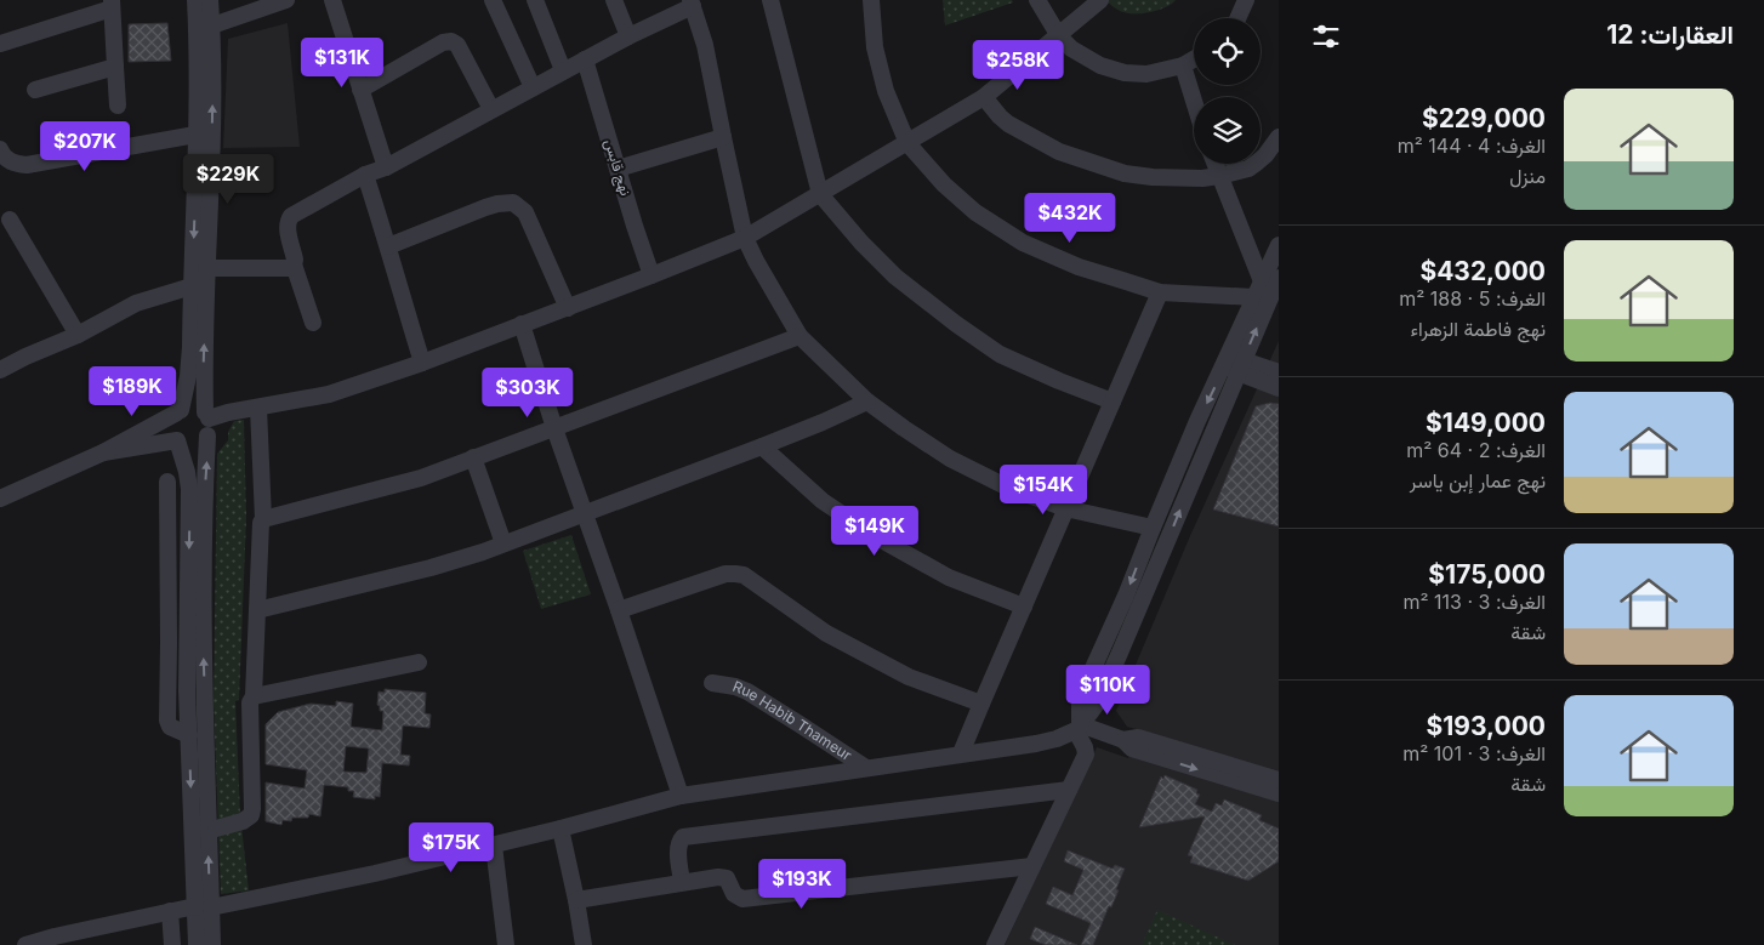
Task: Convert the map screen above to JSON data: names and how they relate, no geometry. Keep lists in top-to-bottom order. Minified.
{"streets":{"street":["نهج قابس","Rue Habib Thameur"]},"page":{"heading":"العقارات: 12","price":["$131K","$258K","$207K","$229K","$432K","$189K","$303K","$154K","$149K","$110K","$175K","$193K"],"list":[{"name":"$229,000","note":"الغرف: 4 · 144 m² · منزل"},{"name":"$432,000","note":"الغرف: 5 · 188 m² · نهج فاطمة الزهراء"},{"name":"$149,000","note":"الغرف: 2 · 64 m² · نهج عمار إبن ياسر"},{"name":"$175,000","note":"الغرف: 3 · 113 m² · شقة"},{"name":"$193,000","note":"الغرف: 3 · 101 m² · شقة"}]}}
